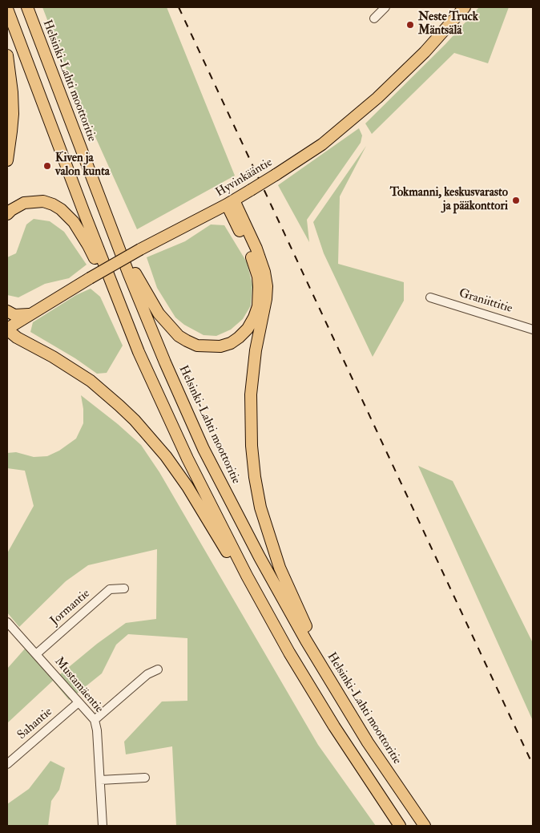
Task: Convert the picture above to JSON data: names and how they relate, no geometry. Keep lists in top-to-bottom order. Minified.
{"streets":{"highway":["Helsinki-Lahti moottoritie","Hyvinkääntie"],"street":["Graniittitie","Jormantie","Mustamäentie","Sahantie"]},"crossings":[["Jormantie","Mustamäentie"],["Mustamäentie","Sahantie"]],"places":["Neste Truck Mäntsälä","Kiven ja valon kunta","Tokmanni, keskusvarasto ja pääkonttori"]}
